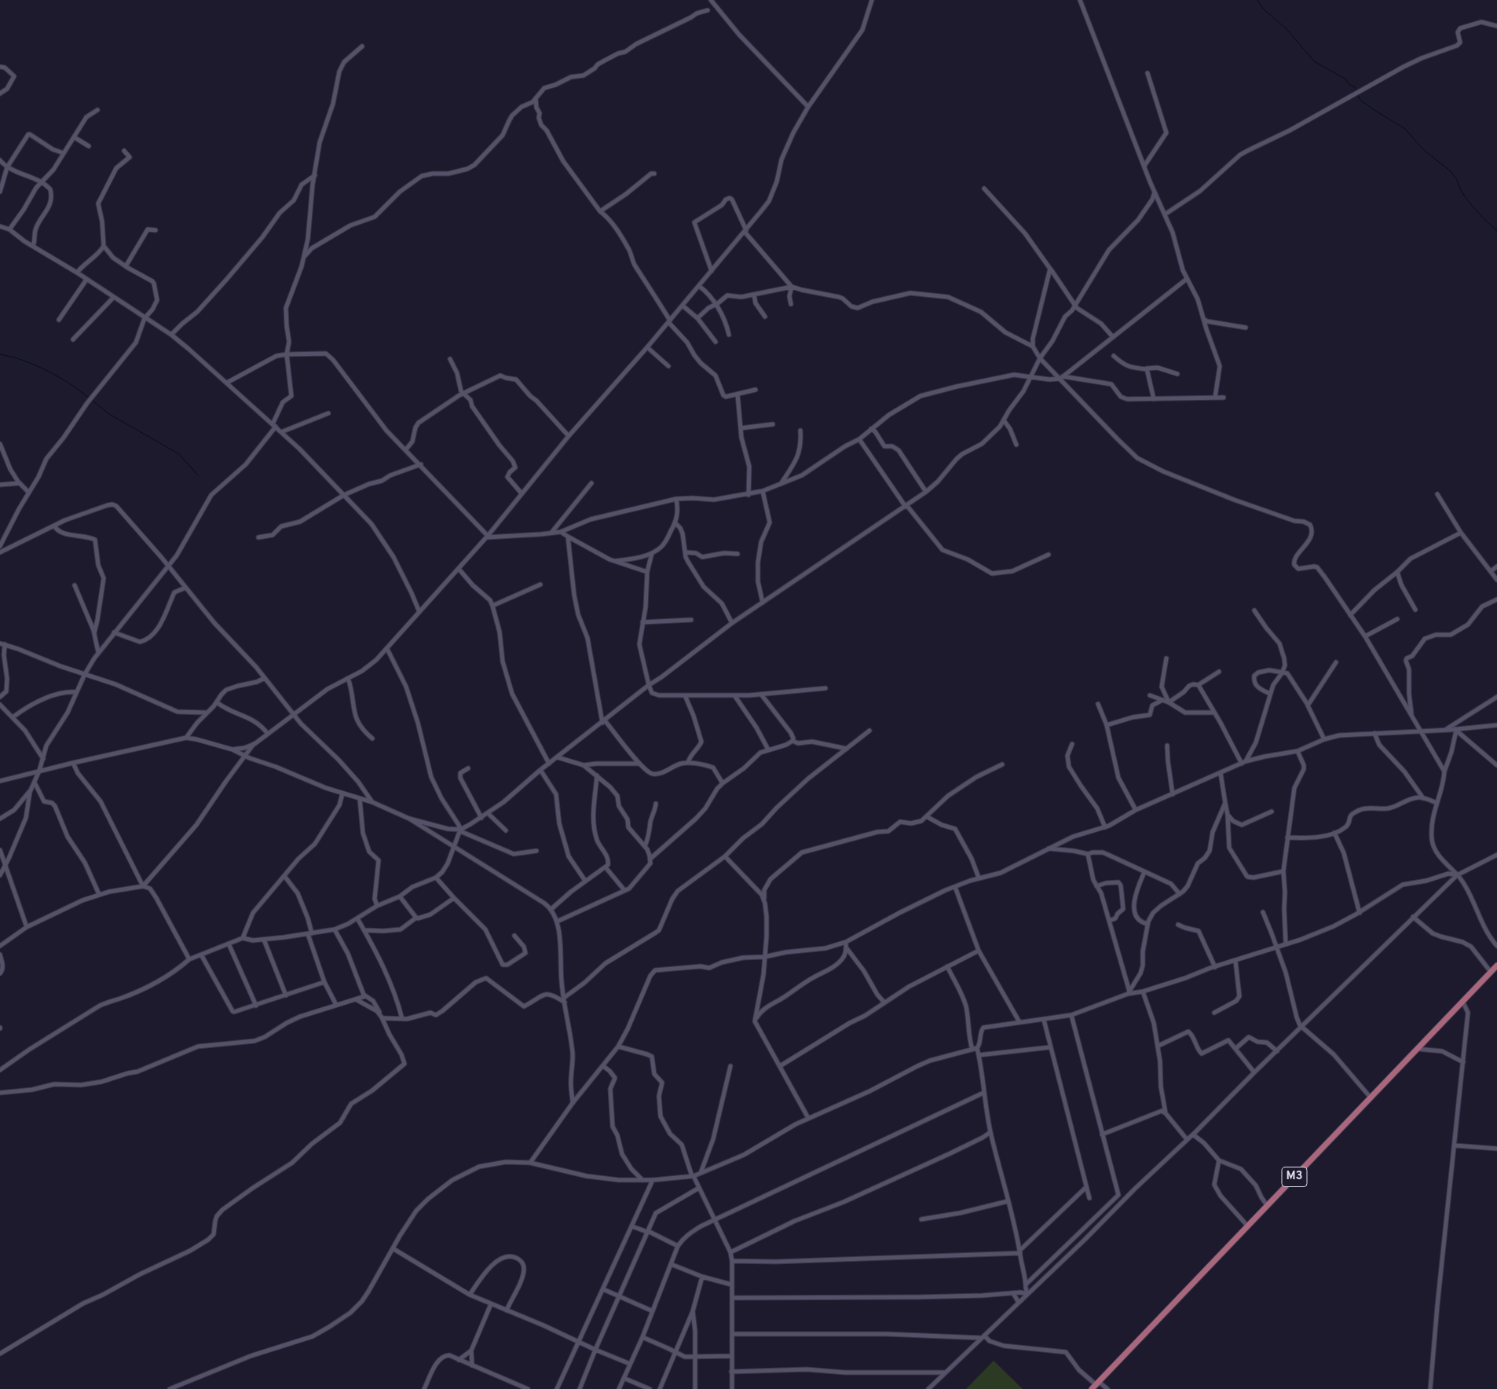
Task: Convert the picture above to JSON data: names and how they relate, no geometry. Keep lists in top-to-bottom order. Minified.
{"streets":{"main road":["M3"]}}
